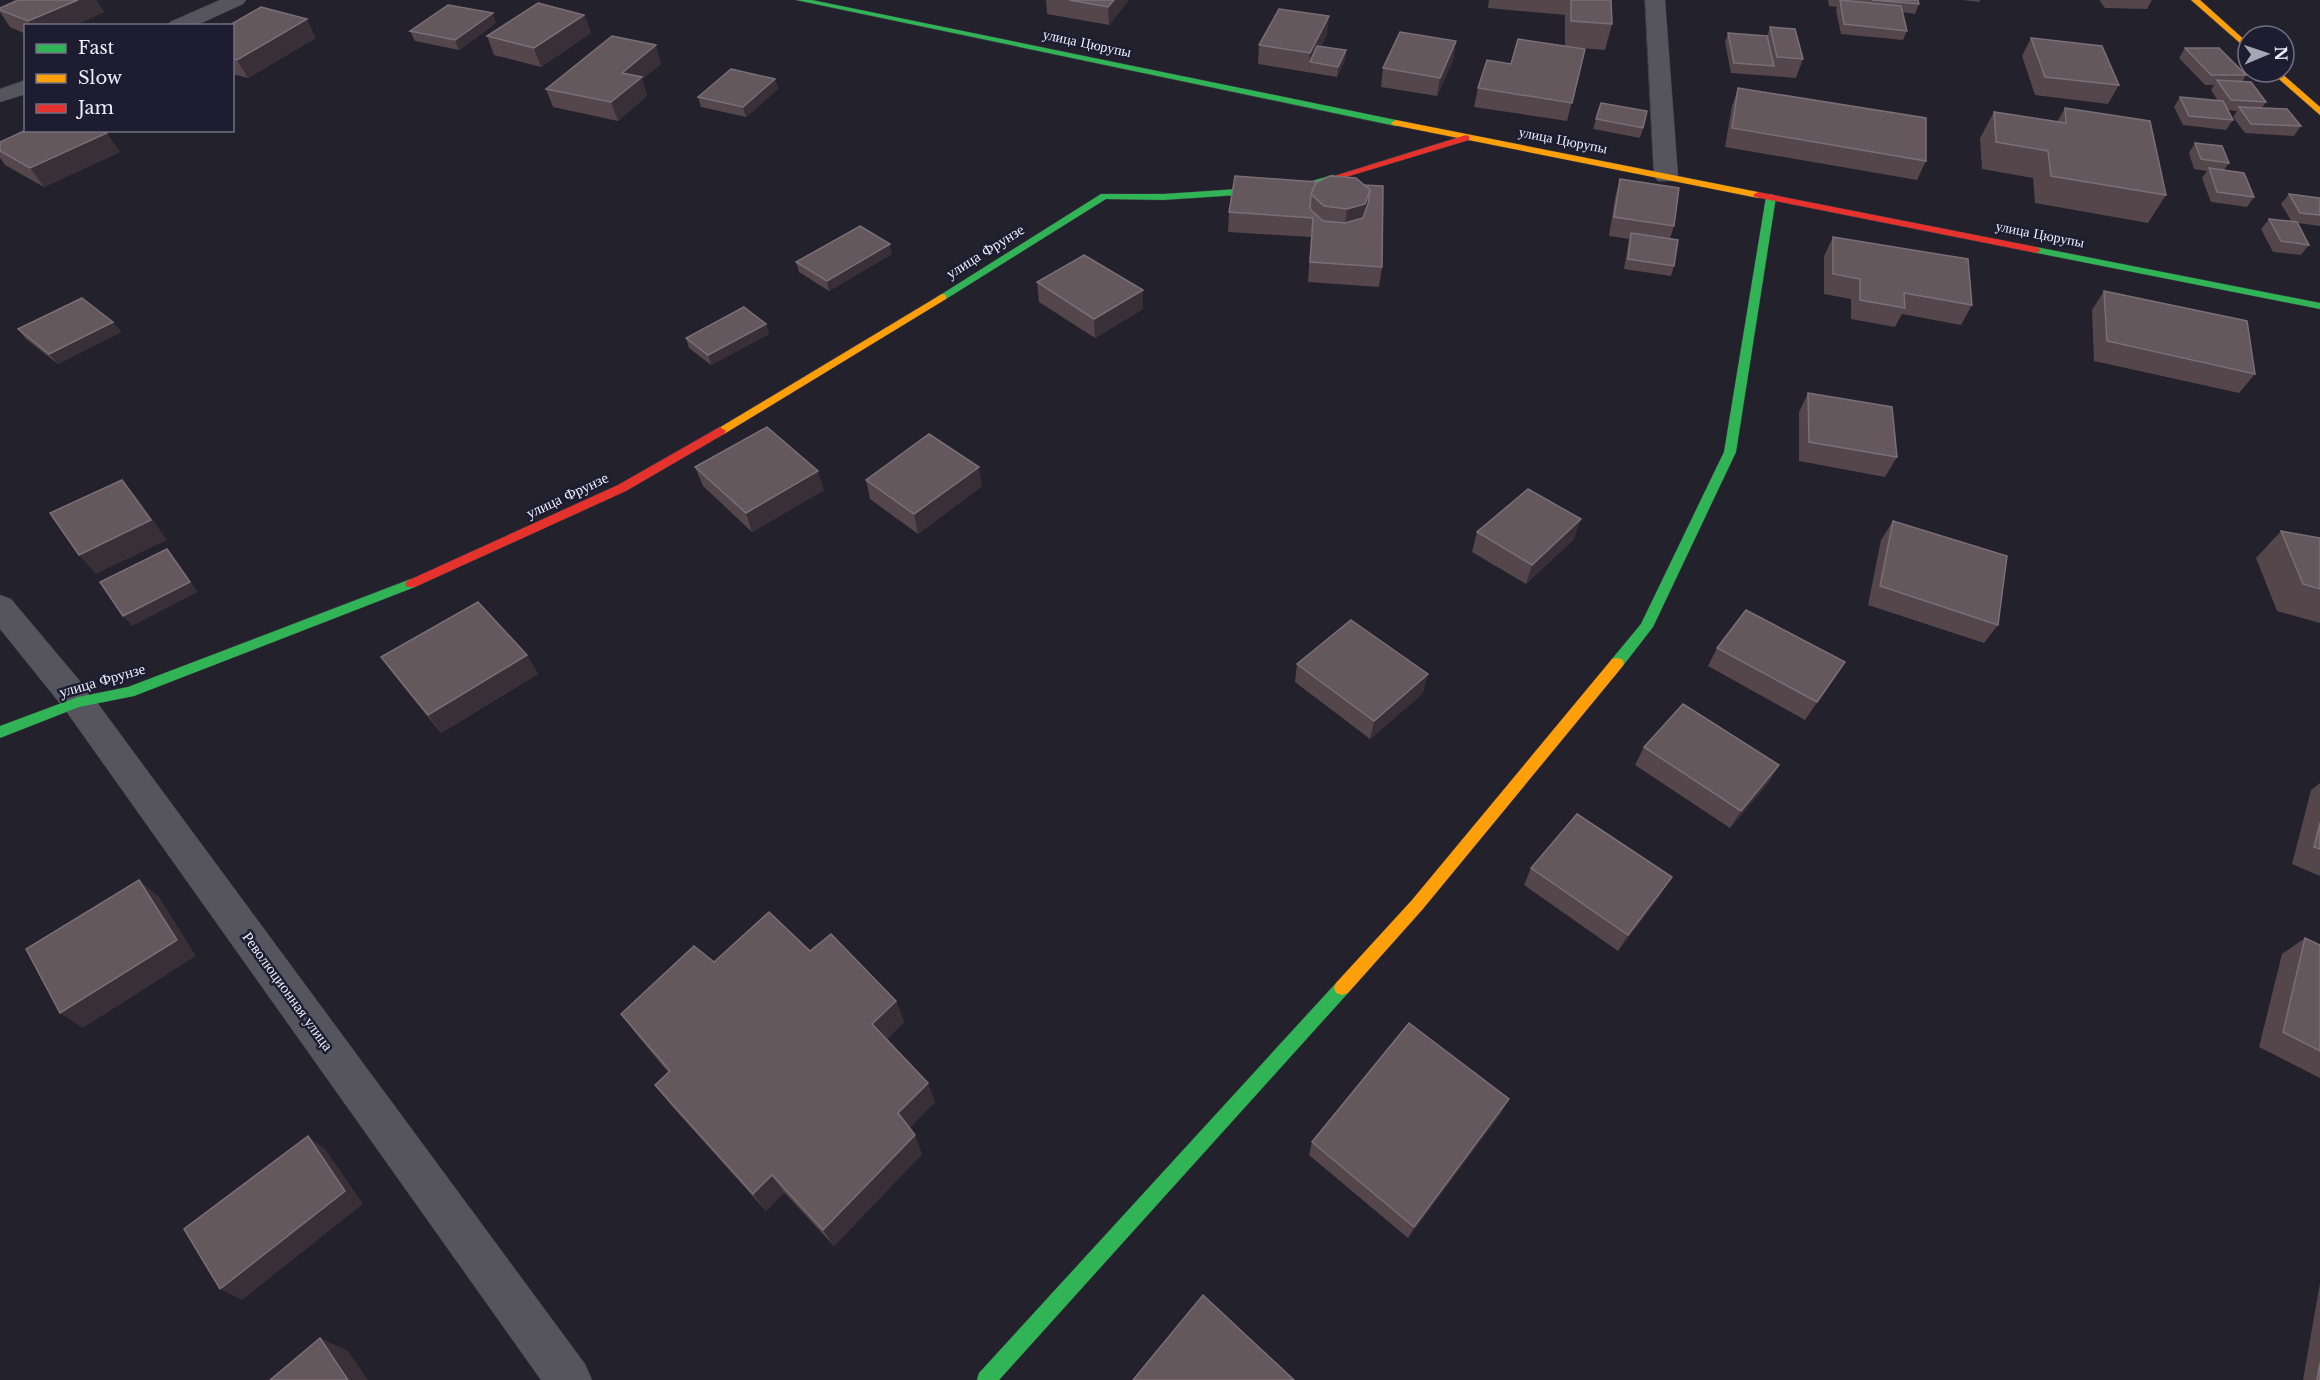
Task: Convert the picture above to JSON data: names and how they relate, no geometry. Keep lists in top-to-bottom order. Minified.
{"streets":{"street":["улица Цюрупы","улица Фрунзе","Революционная улица"]},"crossings":[["улица Цюрупы","улица Фрунзе"],["улица Фрунзе","Революционная улица"]],"legend":["Fast","Slow","Jam"],"north":"right"}
